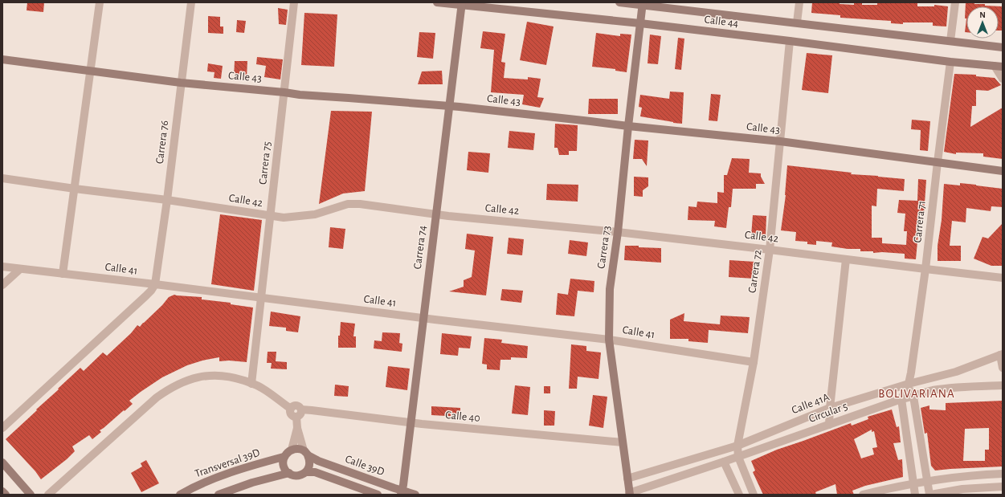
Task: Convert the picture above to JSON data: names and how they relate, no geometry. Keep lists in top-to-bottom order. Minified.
{"streets":{"street":["Calle 44","Calle 43","Carrera 76","Carrera 75","Calle 42","Carrera 71","Carrera 74","Carrera 73","Calle 41","Carrera 72","Calle 41A","Circular 5","Calle 40","Transversal 39D","Calle 39D"]},"crossings":[["Calle 44","Carrera 71"],["Calle 44","Carrera 74"],["Calle 44","Carrera 73"],["Calle 44","Carrera 72"],["Calle 43","Carrera 76"],["Calle 43","Carrera 75"],["Calle 43","Carrera 71"],["Calle 43","Carrera 74"],["Calle 43","Carrera 73"],["Calle 43","Carrera 72"],["Carrera 76","Calle 42"],["Carrera 76","Calle 41"],["Carrera 75","Calle 42"],["Carrera 75","Calle 41"],["Calle 42","Carrera 71"],["Calle 42","Carrera 74"],["Calle 42","Carrera 73"],["Calle 42","Carrera 72"],["Carrera 71","Calle 41A"],["Carrera 71","Circular 5"],["Carrera 74","Calle 41"],["Carrera 74","Calle 40"],["Carrera 74","Calle 39D"],["Carrera 73","Calle 41"],["Carrera 73","Calle 41A"],["Carrera 73","Circular 5"],["Carrera 73","Calle 40"],["Calle 41","Carrera 72"],["Carrera 72","Calle 41A"],["Carrera 72","Circular 5"],["Transversal 39D","Calle 39D"]],"districts":["BOLIVARIANA"],"north":"top"}
